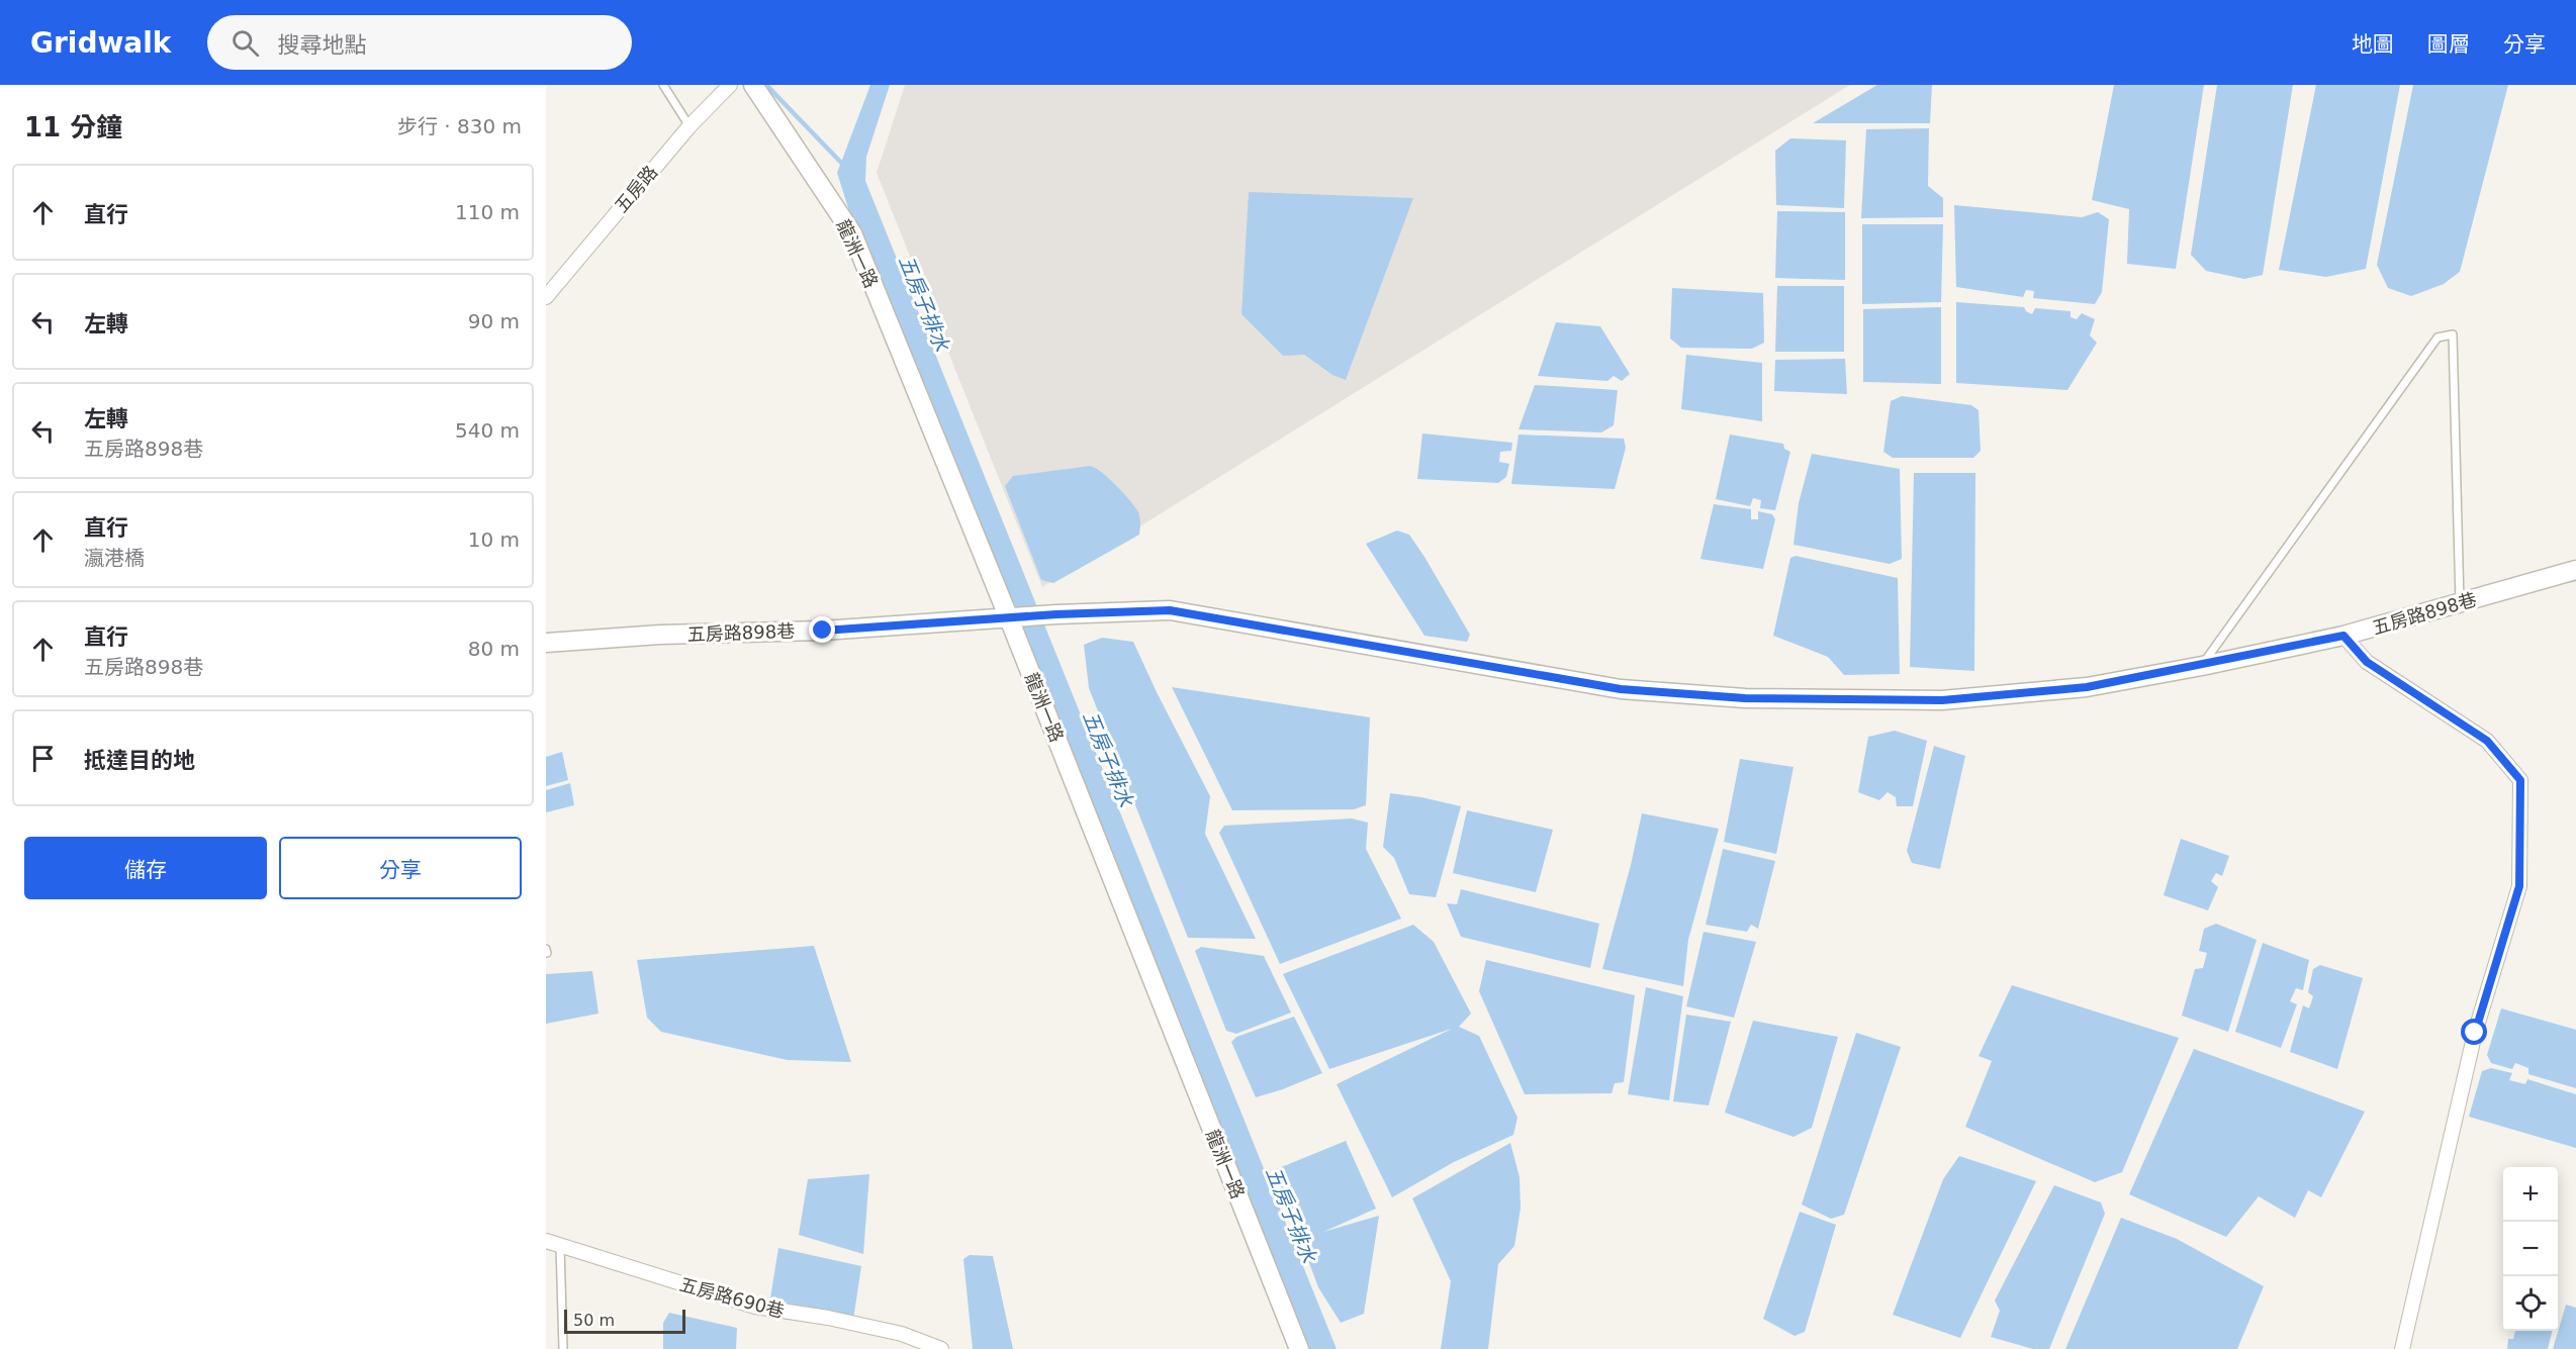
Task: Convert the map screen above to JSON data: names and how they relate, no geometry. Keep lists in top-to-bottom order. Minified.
{"streets":{"street":["五房路","龍洲一路","五房路898巷","五房路690巷"]},"crossings":[["龍洲一路","五房路898巷"]],"water":["五房子排水"],"scale_bar":"50 m","page":{"header":"Gridwalk","search":"搜尋地點","nav":["地圖","圖層","分享"],"heading":["11 分鐘","步行 · 830 m"],"list":[["直行","110 m"],["左轉","90 m"],["左轉","五房路898巷","540 m"],["直行","瀛港橋","10 m"],["直行","五房路898巷","80 m"],"抵達目的地"],"buttons":["儲存","分享"],"map_buttons":["+","−"],"scale":"50 m"}}
